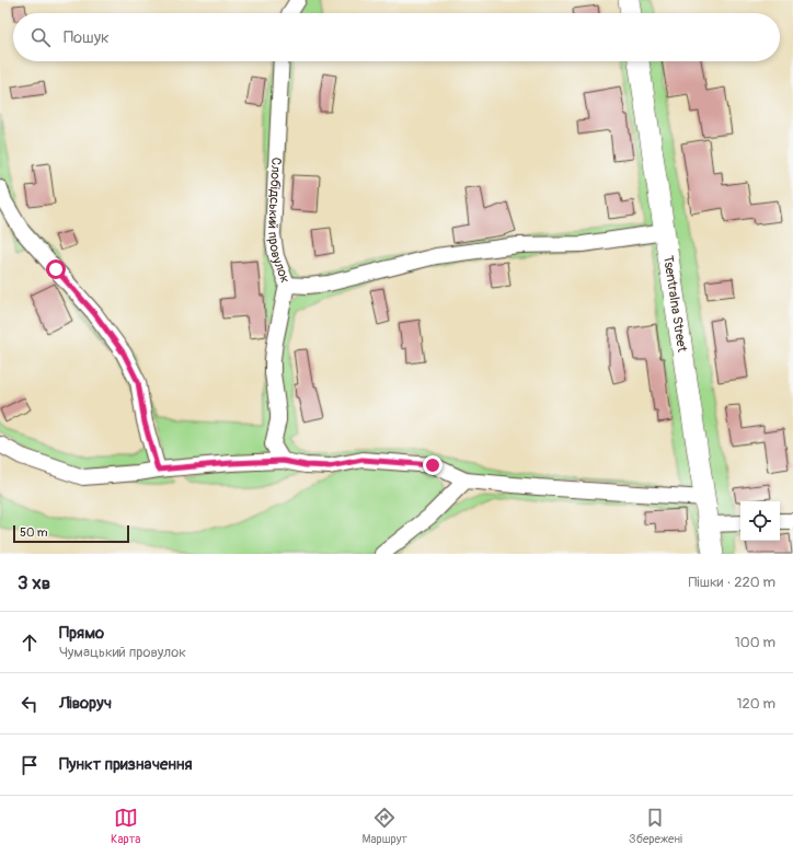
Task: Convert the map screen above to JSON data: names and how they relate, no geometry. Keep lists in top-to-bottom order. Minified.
{"streets":{"street":["Слобідський провулок","Tsentralna Street"]},"scale_bar":"50 m","page":{"search":"Пошук","scale":"50 m","heading":["3 хв","Пішки · 220 m"],"list":[["Прямо","Чумацький провулок","100 m"],["Ліворуч","120 m"],"Пункт призначення"],"nav":["Карта","Маршрут","Збережені"]}}
